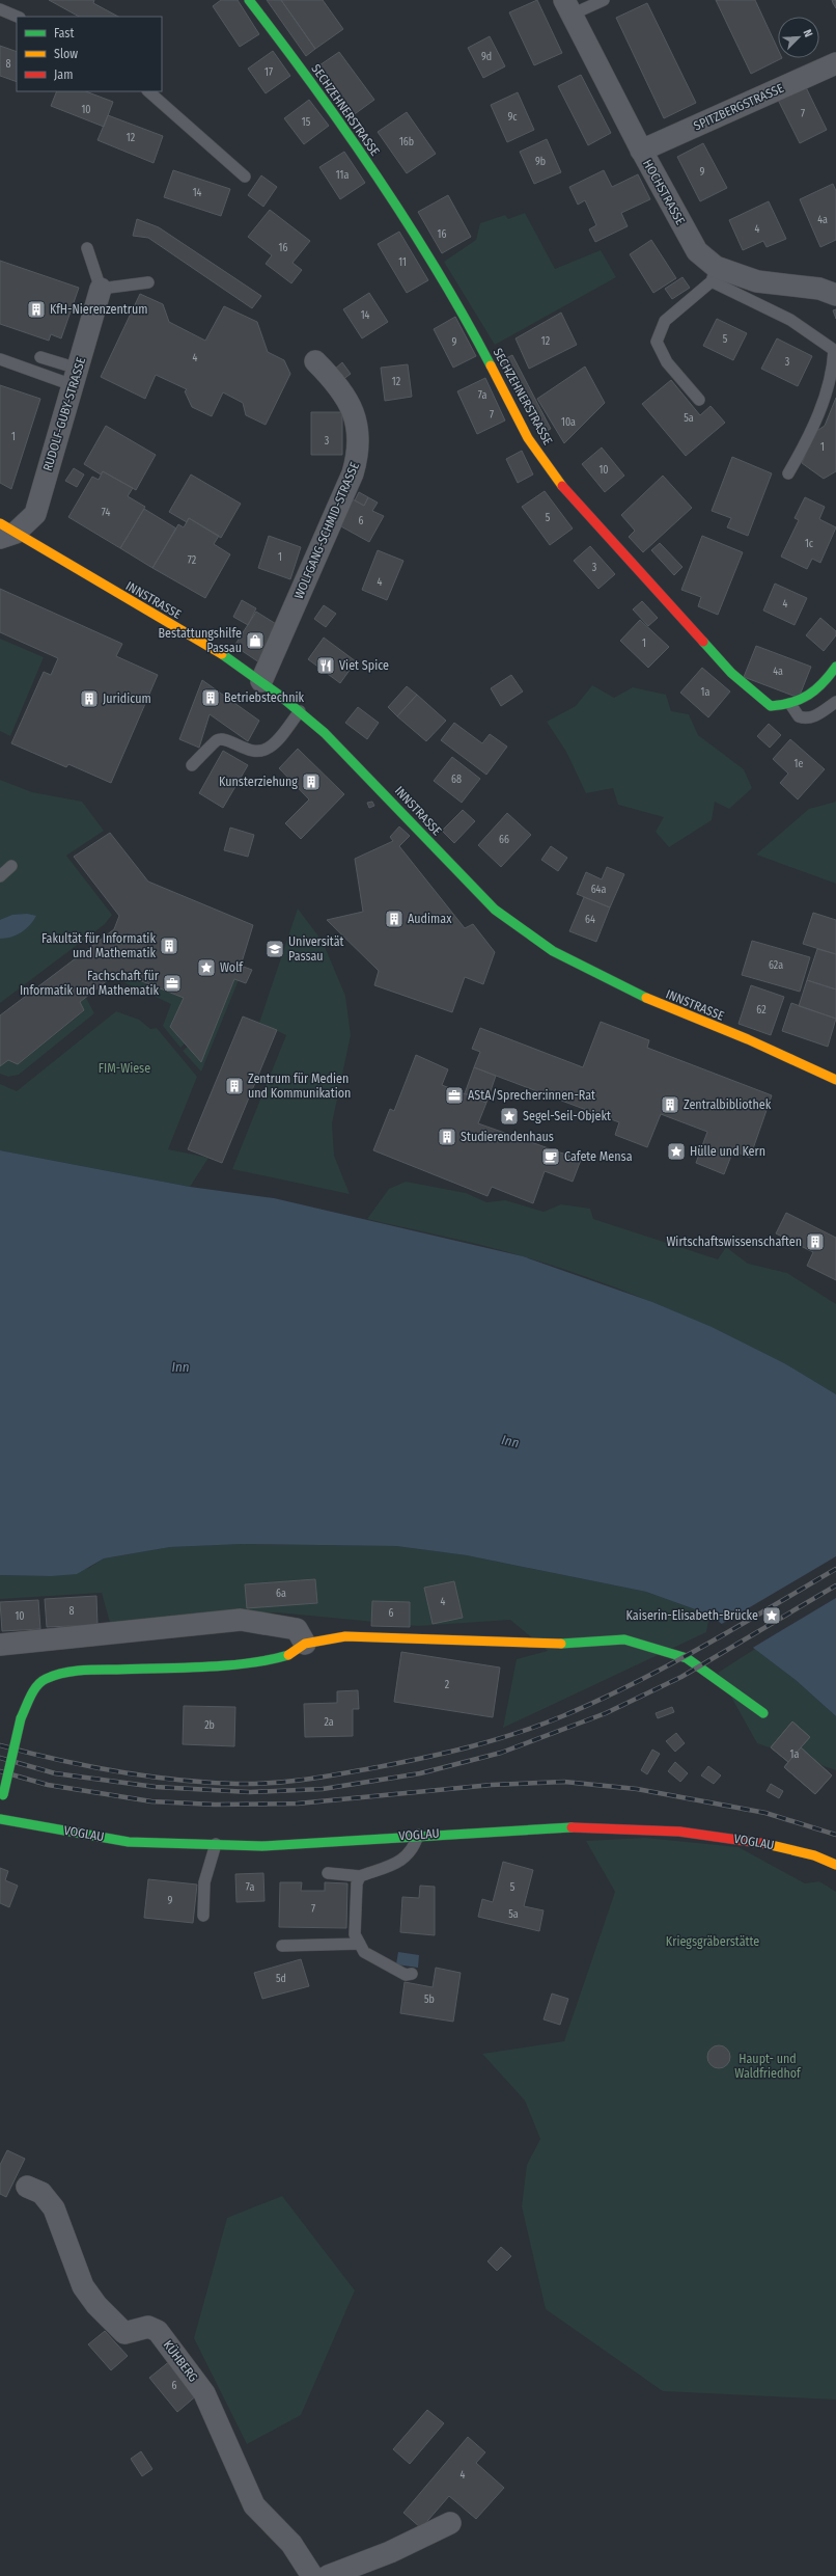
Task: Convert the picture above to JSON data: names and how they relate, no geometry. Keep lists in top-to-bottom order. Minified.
{"streets":{"street":["SPITZBERGSTRASSE","SECHZEHNERSTRASSE","HOCHSTRASSE","RUDOLF-GUBY-STRASSE","WOLFGANG-SCHMID-STRASSE","INNSTRASSE","VOGLAU","KÜHBERG"]},"crossings":[["SPITZBERGSTRASSE","HOCHSTRASSE"],["RUDOLF-GUBY-STRASSE","INNSTRASSE"],["WOLFGANG-SCHMID-STRASSE","INNSTRASSE"]],"water":["Inn"],"parks":["FIM-Wiese","Kriegsgräberstätte","Haupt- und Waldfriedhof"],"places":{"building":["KfH-Nierenzentrum","Betriebstechnik","Juridicum","Kunsterziehung","Audimax","Fakultät für Informatik und Mathematik","Zentrum für Medien und Kommunikation","Zentralbibliothek","Studierendenhaus","Wirtschaftswissenschaften"],"shop":["Bestattungshilfe Passau"],"restaurant":["Viet Spice"],"school or university":["Universität Passau"],"place":["Wolf","Segel-Seil-Objekt","Hülle und Kern","Kaiserin-Elisabeth-Brücke"],"office":["Fachschaft für Informatik und Mathematik","AStA/Sprecher:innen-Rat"],"cafe":["Cafete Mensa"]},"house_numbers":["9d","8","17","10","7","9c","15","12","16b","9b","9","11a","14","4a","4","16","16","11","14","5","12","9","4","3","12","7a","7","5a","10a","1","3","1","10","74","5","6","1c","1","72","3","4","4","1","4a","1a","1e","68","66","64a","64","62a","62","6a","4","8","6","10","2","2a","2b","1a","7a","5","9","7","5a","5d","5b","6","4"],"legend":["Fast","Slow","Jam"],"north":"top right"}
